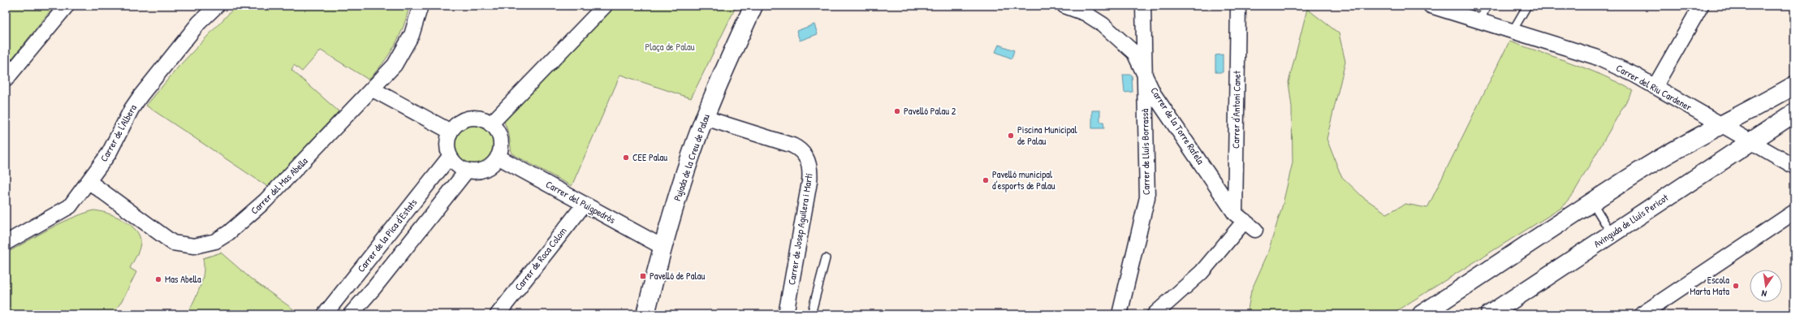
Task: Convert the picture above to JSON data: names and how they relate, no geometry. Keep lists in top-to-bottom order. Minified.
{"streets":{"street":["Carrer del Riu Cardener","Carrer d'Antoni Canet","Carrer de la Torre Rafela","Carrer de l'Albera","Carrer de Lluís Borrassà","Pujada de la Creu de Palau","Carrer del Mas Abella","Carrer del Puigpedrós","Avinguda de Lluís Pericot","Carrer de Josep Aguilera i Martí","Carrer de la Pica d'Estats","Carrer de Roca Colom"]},"crossings":[["Carrer del Riu Cardener","Avinguda de Lluís Pericot"],["Carrer d'Antoni Canet","Carrer de la Torre Rafela"],["Carrer de la Torre Rafela","Carrer de Lluís Borrassà"],["Carrer de l'Albera","Carrer del Mas Abella"],["Pujada de la Creu de Palau","Carrer del Puigpedrós"],["Pujada de la Creu de Palau","Carrer de Josep Aguilera i Martí"],["Carrer del Puigpedrós","Carrer de la Pica d'Estats"],["Carrer del Puigpedrós","Carrer de Roca Colom"]],"parks":["Plaça de Palau"],"places":{"other":["Pavelló Palau 2","Piscina Municipal de Palau","CEE Palau","Pavelló municipal d'esports de Palau","Mas Abella","Escola Marta Mata"],"transit":["Pavelló de Palau"]},"north":"bottom"}
